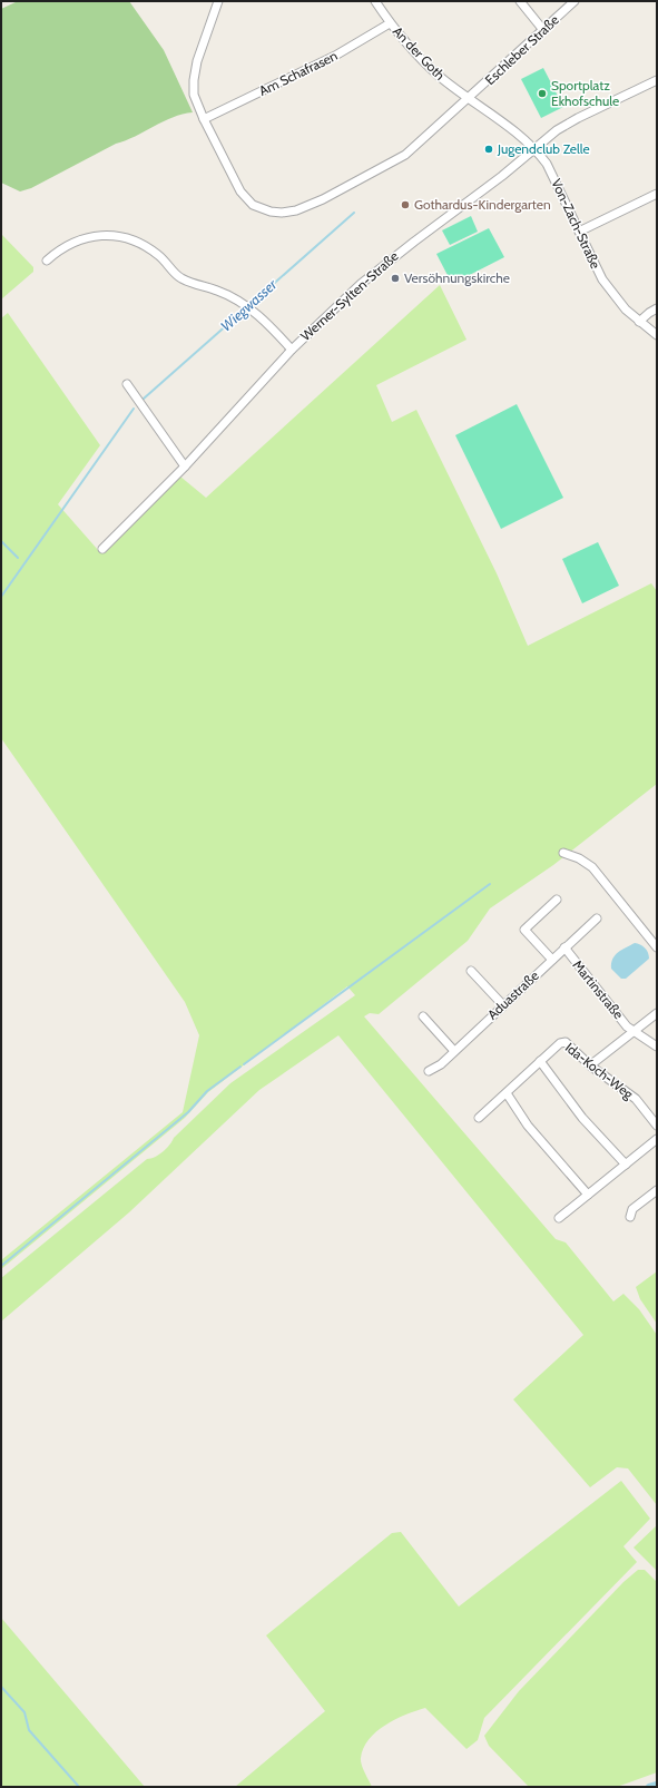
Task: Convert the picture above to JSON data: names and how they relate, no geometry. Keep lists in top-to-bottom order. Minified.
{"streets":{"street":["Eschleber Straße","An der Goth","Am Schafrasen","Von-Zach-Straße","Werner-Sylten-Straße","Martinstraße","Aduastraße","Ida-Koch-Weg"]},"crossings":[["Eschleber Straße","An der Goth"],["Eschleber Straße","Am Schafrasen"],["Eschleber Straße","Von-Zach-Straße"],["An der Goth","Am Schafrasen"],["An der Goth","Von-Zach-Straße"],["Von-Zach-Straße","Werner-Sylten-Straße"],["Martinstraße","Aduastraße"]],"water":["Wiegwasser"],"places":["Sportplatz Ekhofschule","Jugendclub Zelle","Gothardus-Kindergarten","Versöhnungskirche"]}
